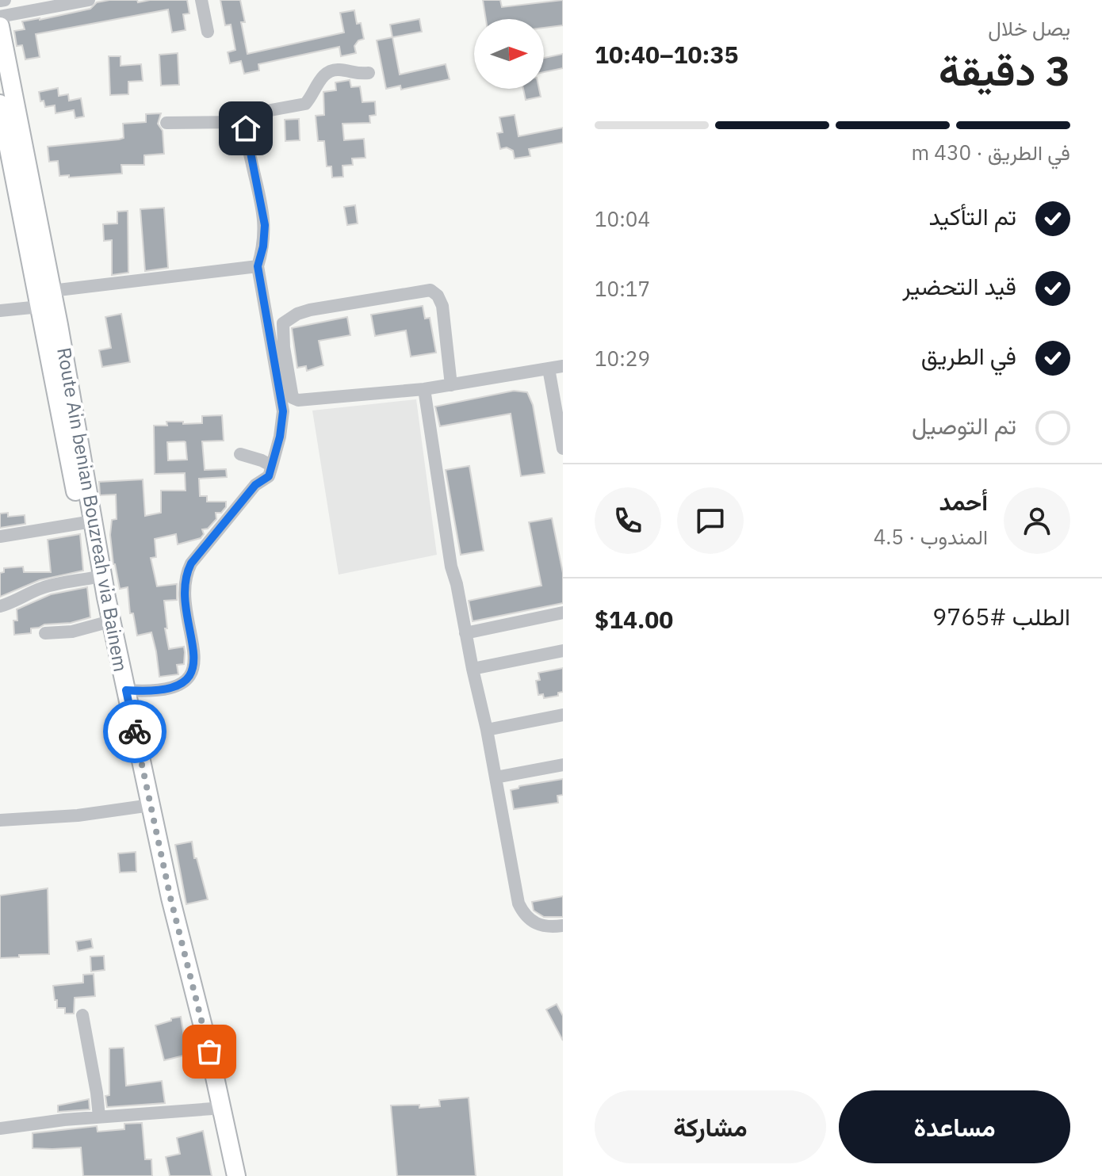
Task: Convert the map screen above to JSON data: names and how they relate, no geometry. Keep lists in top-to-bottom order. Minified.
{"streets":{"main road":["Route Ain benian Bouzreah via Bainem"]},"north":"right","page":{"heading":["3 دقيقة","يصل خلال","10:35–10:40"],"panel":["أحمد","المندوب · 4.5","الطلب #9765","$14.00"],"bar":"في الطريق · 430 m","list":[["تم التأكيد","10:04"],["قيد التحضير","10:17"],["في الطريق","10:29"],"تم التوصيل"],"buttons":["مساعدة","مشاركة"]}}
